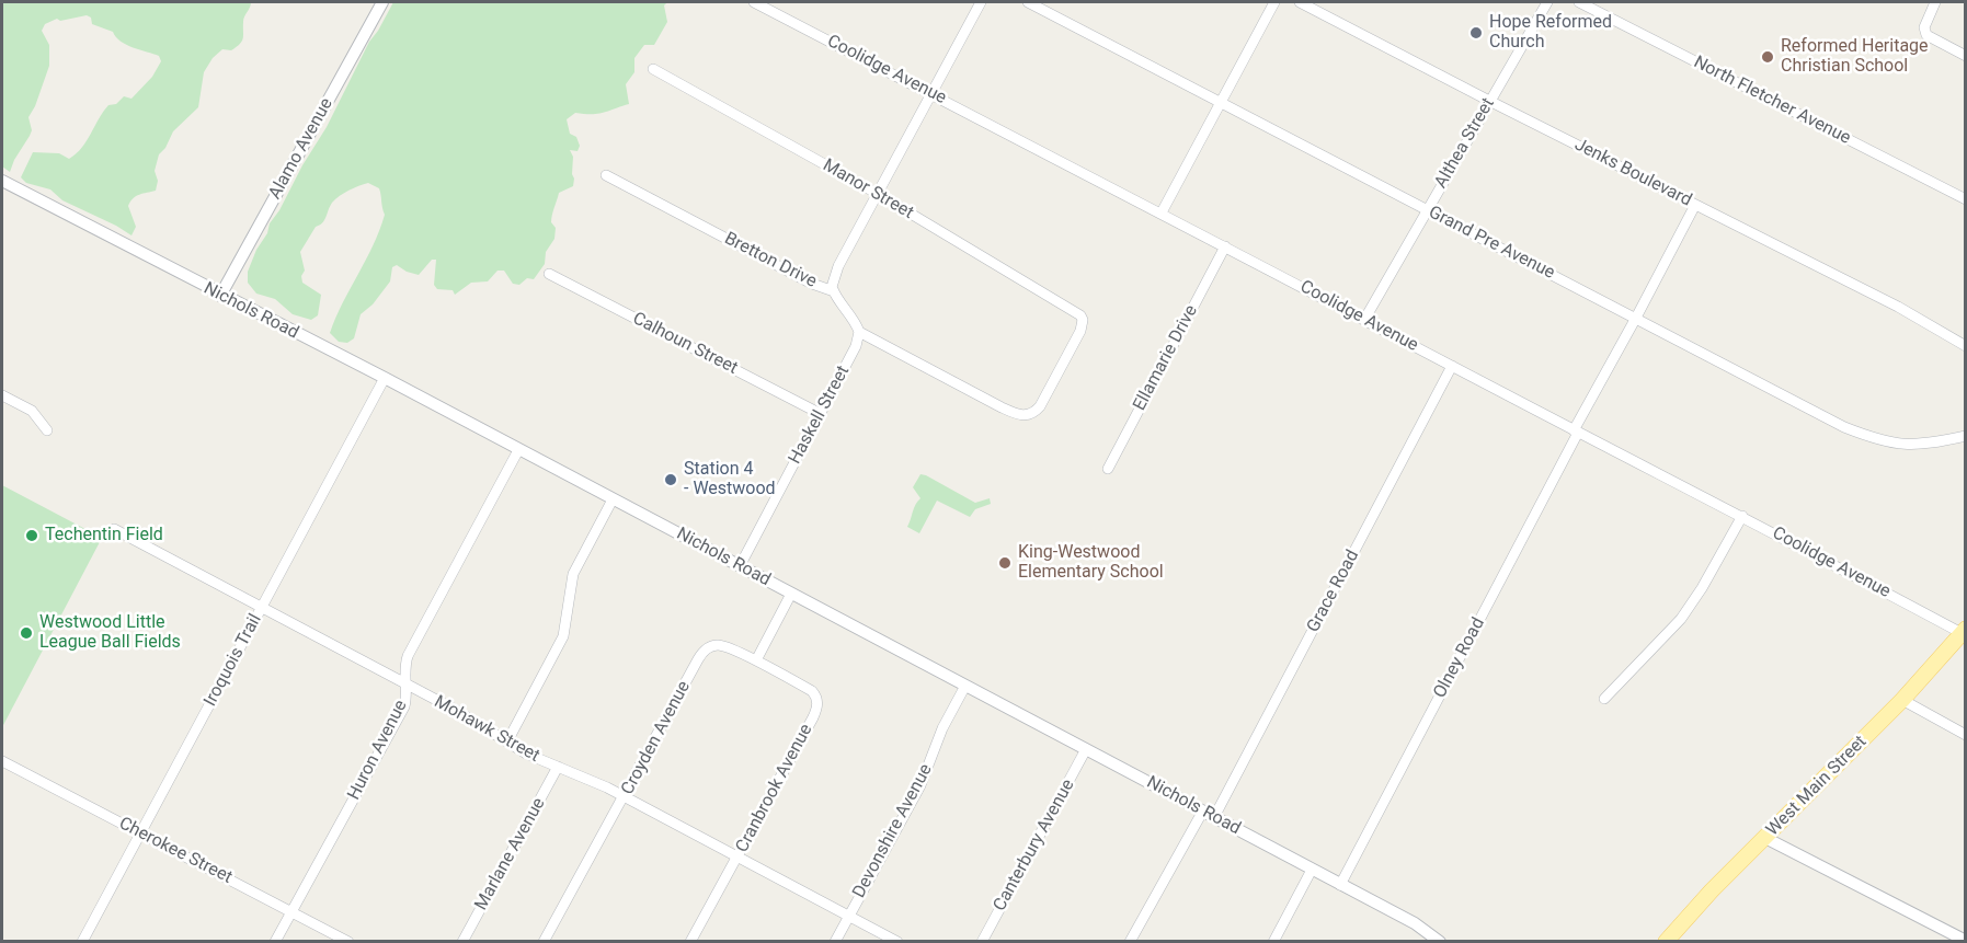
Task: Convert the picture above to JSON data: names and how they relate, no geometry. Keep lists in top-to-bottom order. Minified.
{"streets":{"main road":["West Main Street"],"street":["Coolidge Avenue","North Fletcher Avenue","Althea Street","Alamo Avenue","Jenks Boulevard","Manor Street","Grand Pre Avenue","Bretton Drive","Nichols Road","Calhoun Street","Ellamarie Drive","Haskell Street","Grace Road","Olney Road","Iroquois Trail","Mohawk Street","Croyden Avenue","Huron Avenue","Cranbrook Avenue","Devonshire Avenue","Canterbury Avenue","Cherokee Street","Marlane Avenue"]},"crossings":[["Coolidge Avenue","Althea Street"],["Coolidge Avenue","Ellamarie Drive"],["Coolidge Avenue","Grace Road"],["Coolidge Avenue","Olney Road"],["Coolidge Avenue","West Main Street"],["Althea Street","Jenks Boulevard"],["Althea Street","Grand Pre Avenue"],["Alamo Avenue","Nichols Road"],["Jenks Boulevard","Olney Road"],["Manor Street","Bretton Drive"],["Manor Street","Haskell Street"],["Grand Pre Avenue","Olney Road"],["Bretton Drive","Haskell Street"],["Nichols Road","Haskell Street"],["Nichols Road","Grace Road"],["Nichols Road","Olney Road"],["Nichols Road","Iroquois Trail"],["Nichols Road","Huron Avenue"],["Nichols Road","Devonshire Avenue"],["Nichols Road","Canterbury Avenue"],["Calhoun Street","Haskell Street"],["Iroquois Trail","Mohawk Street"],["Iroquois Trail","Cherokee Street"],["Mohawk Street","Croyden Avenue"],["Mohawk Street","Huron Avenue"],["Mohawk Street","Cranbrook Avenue"],["Mohawk Street","Devonshire Avenue"],["Mohawk Street","Marlane Avenue"],["Croyden Avenue","Cranbrook Avenue"],["Huron Avenue","Cherokee Street"]],"places":["Hope Reformed Church","Reformed Heritage Christian School","Station 4 - Westwood","Techentin Field","King-Westwood Elementary School","Westwood Little League Ball Fields"]}
